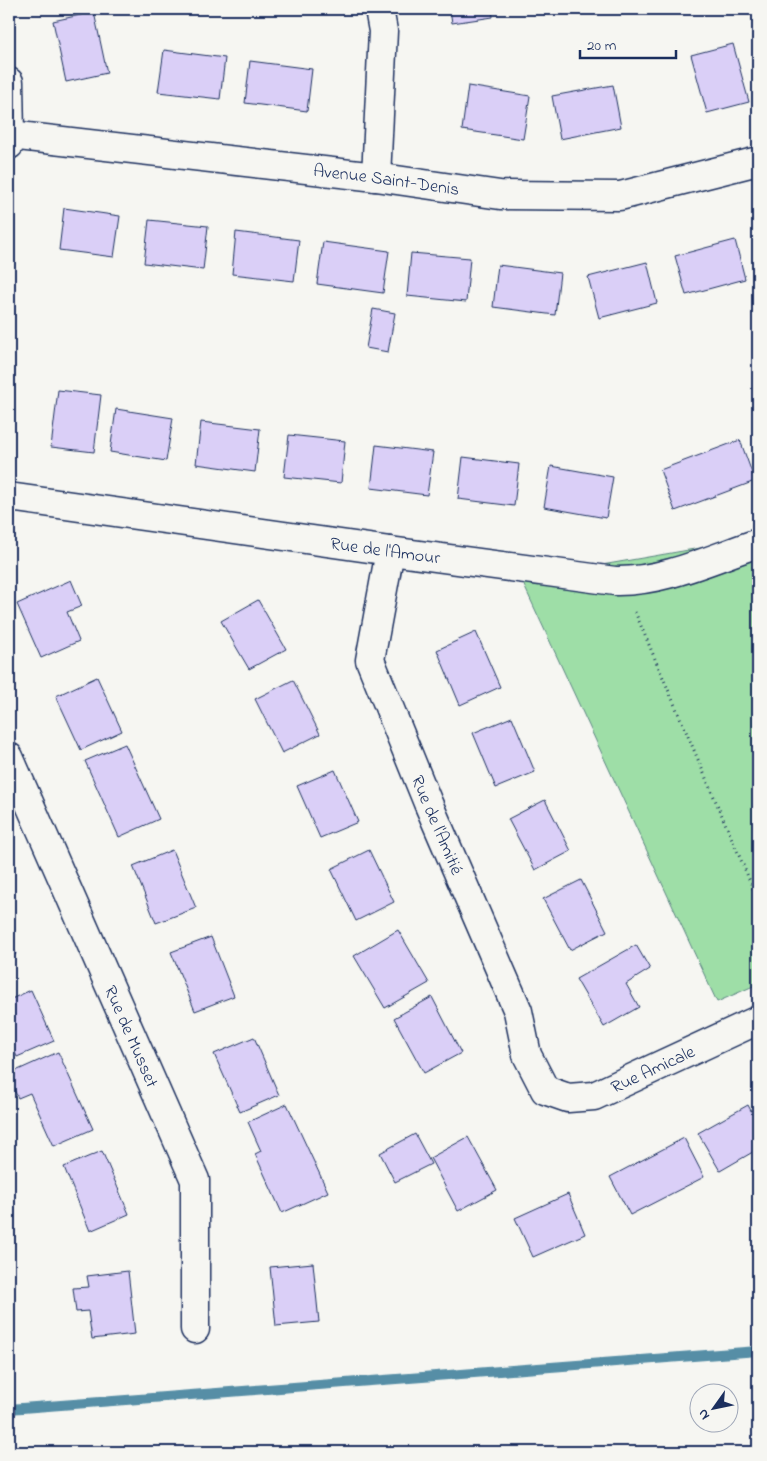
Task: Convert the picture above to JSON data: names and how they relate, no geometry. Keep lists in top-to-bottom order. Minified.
{"streets":{"street":["Avenue Saint-Denis","Rue de l'Amour","Rue de l'Amitié","Rue de Musset","Rue Amicale"]},"crossings":[["Rue de l'Amour","Rue de l'Amitié"],["Rue de l'Amitié","Rue Amicale"]],"scale_bar":"20 m","north":"bottom left"}
